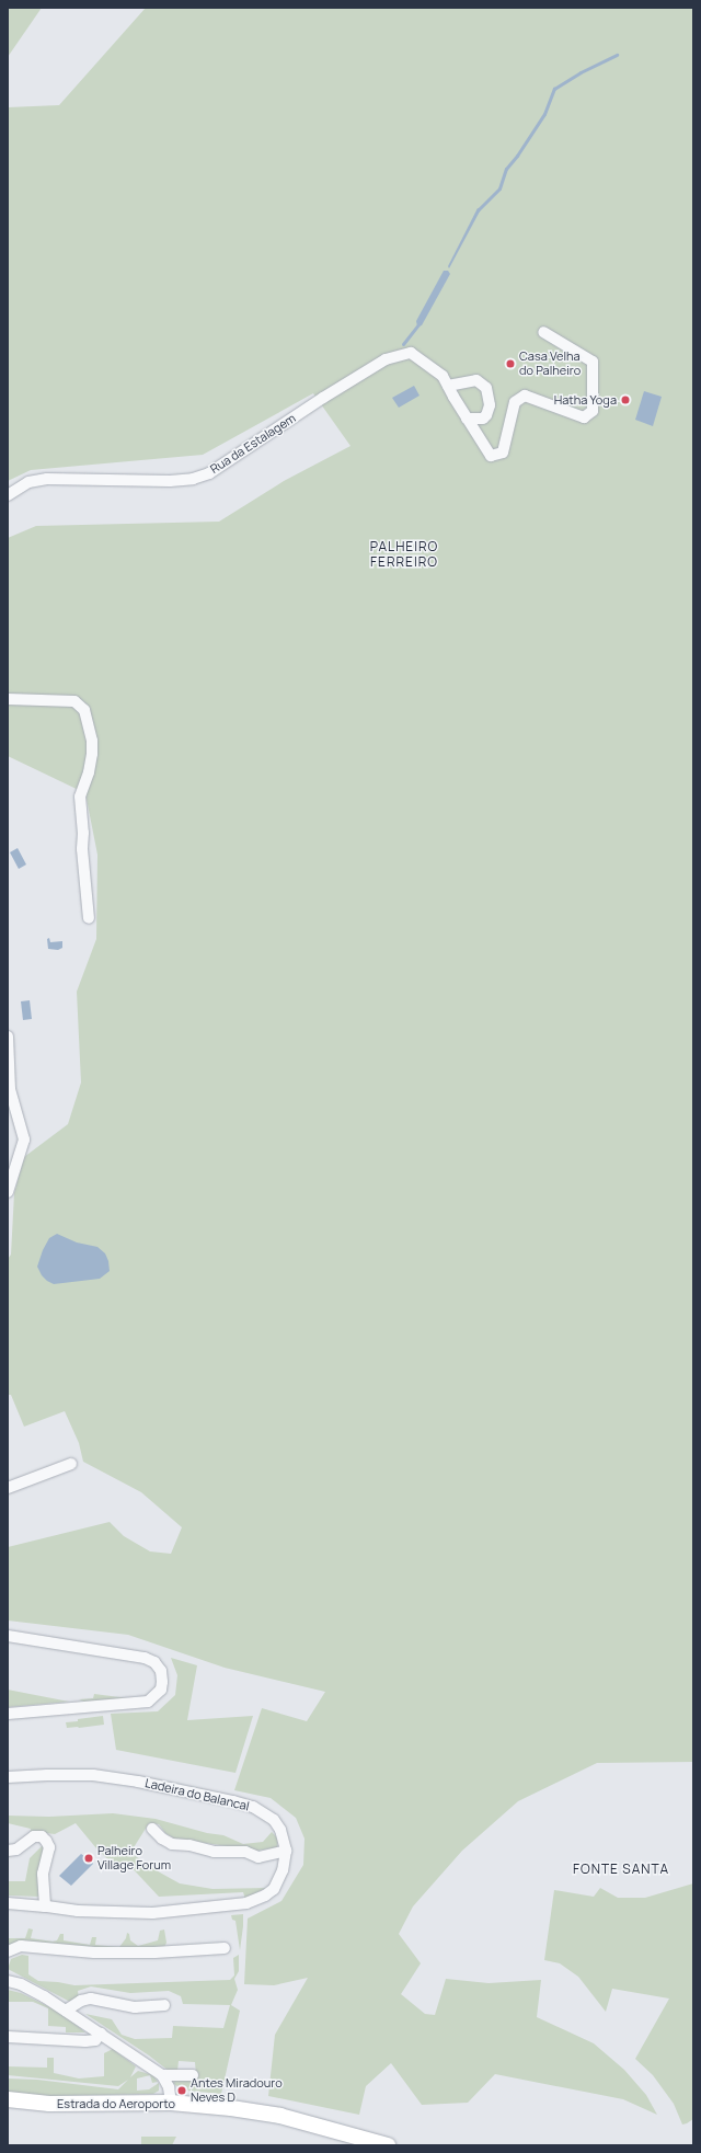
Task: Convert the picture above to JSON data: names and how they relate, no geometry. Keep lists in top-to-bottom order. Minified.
{"streets":{"main road":["Estrada do Aeroporto"],"street":["Rua da Estalagem","Ladeira do Balancal"]},"districts":["PALHEIRO FERREIRO","FONTE SANTA"],"places":["Casa Velha do Palheiro","Hatha Yoga","Palheiro Village Forum","Antes Miradouro Neves D"]}
